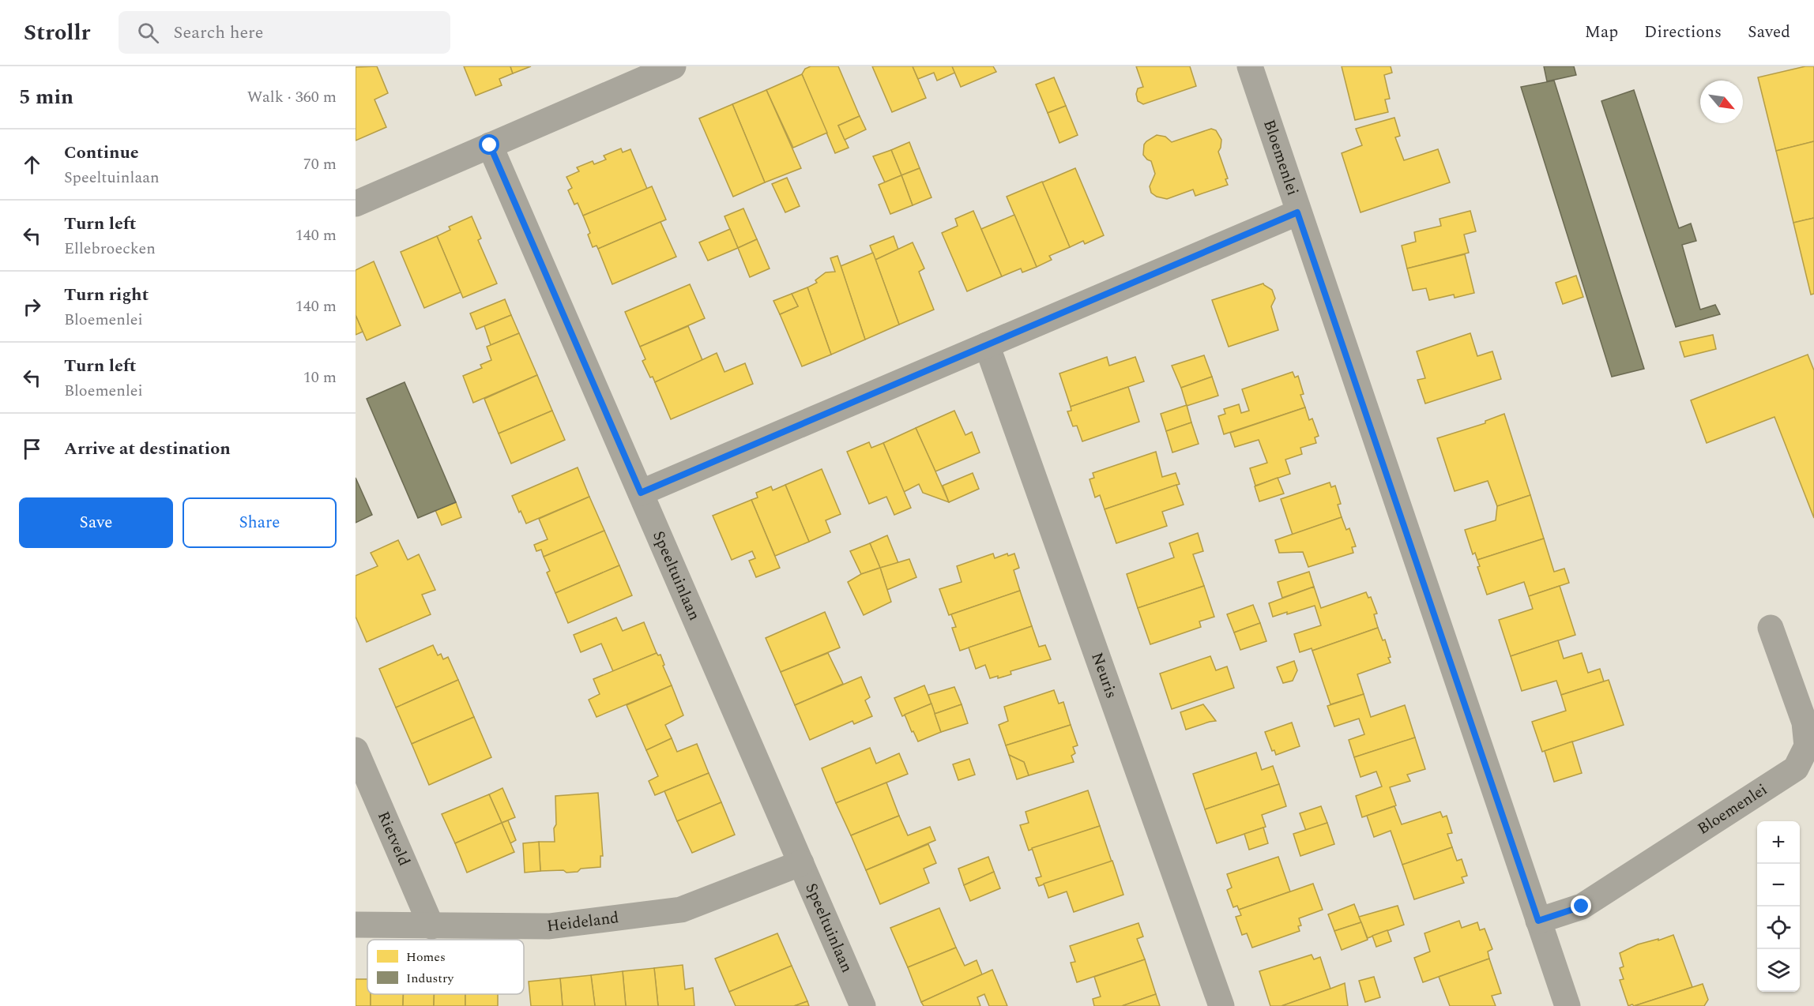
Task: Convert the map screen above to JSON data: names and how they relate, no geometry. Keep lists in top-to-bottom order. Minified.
{"streets":{"street":["Bloemenlei","Speeltuinlaan","Neuris","Rietveld","Heideland"]},"crossings":[["Speeltuinlaan","Heideland"],["Rietveld","Heideland"]],"legend":["Homes","Industry"],"north":"bottom right","page":{"header":"Strollr","search":"Search here","nav":["Map","Directions","Saved"],"heading":["5 min","Walk · 360 m"],"list":[["Continue","Speeltuinlaan","70 m"],["Turn left","Ellebroecken","140 m"],["Turn right","Bloemenlei","140 m"],["Turn left","Bloemenlei","10 m"],"Arrive at destination"],"buttons":["Save","Share"],"map_buttons":["+","−"]}}
